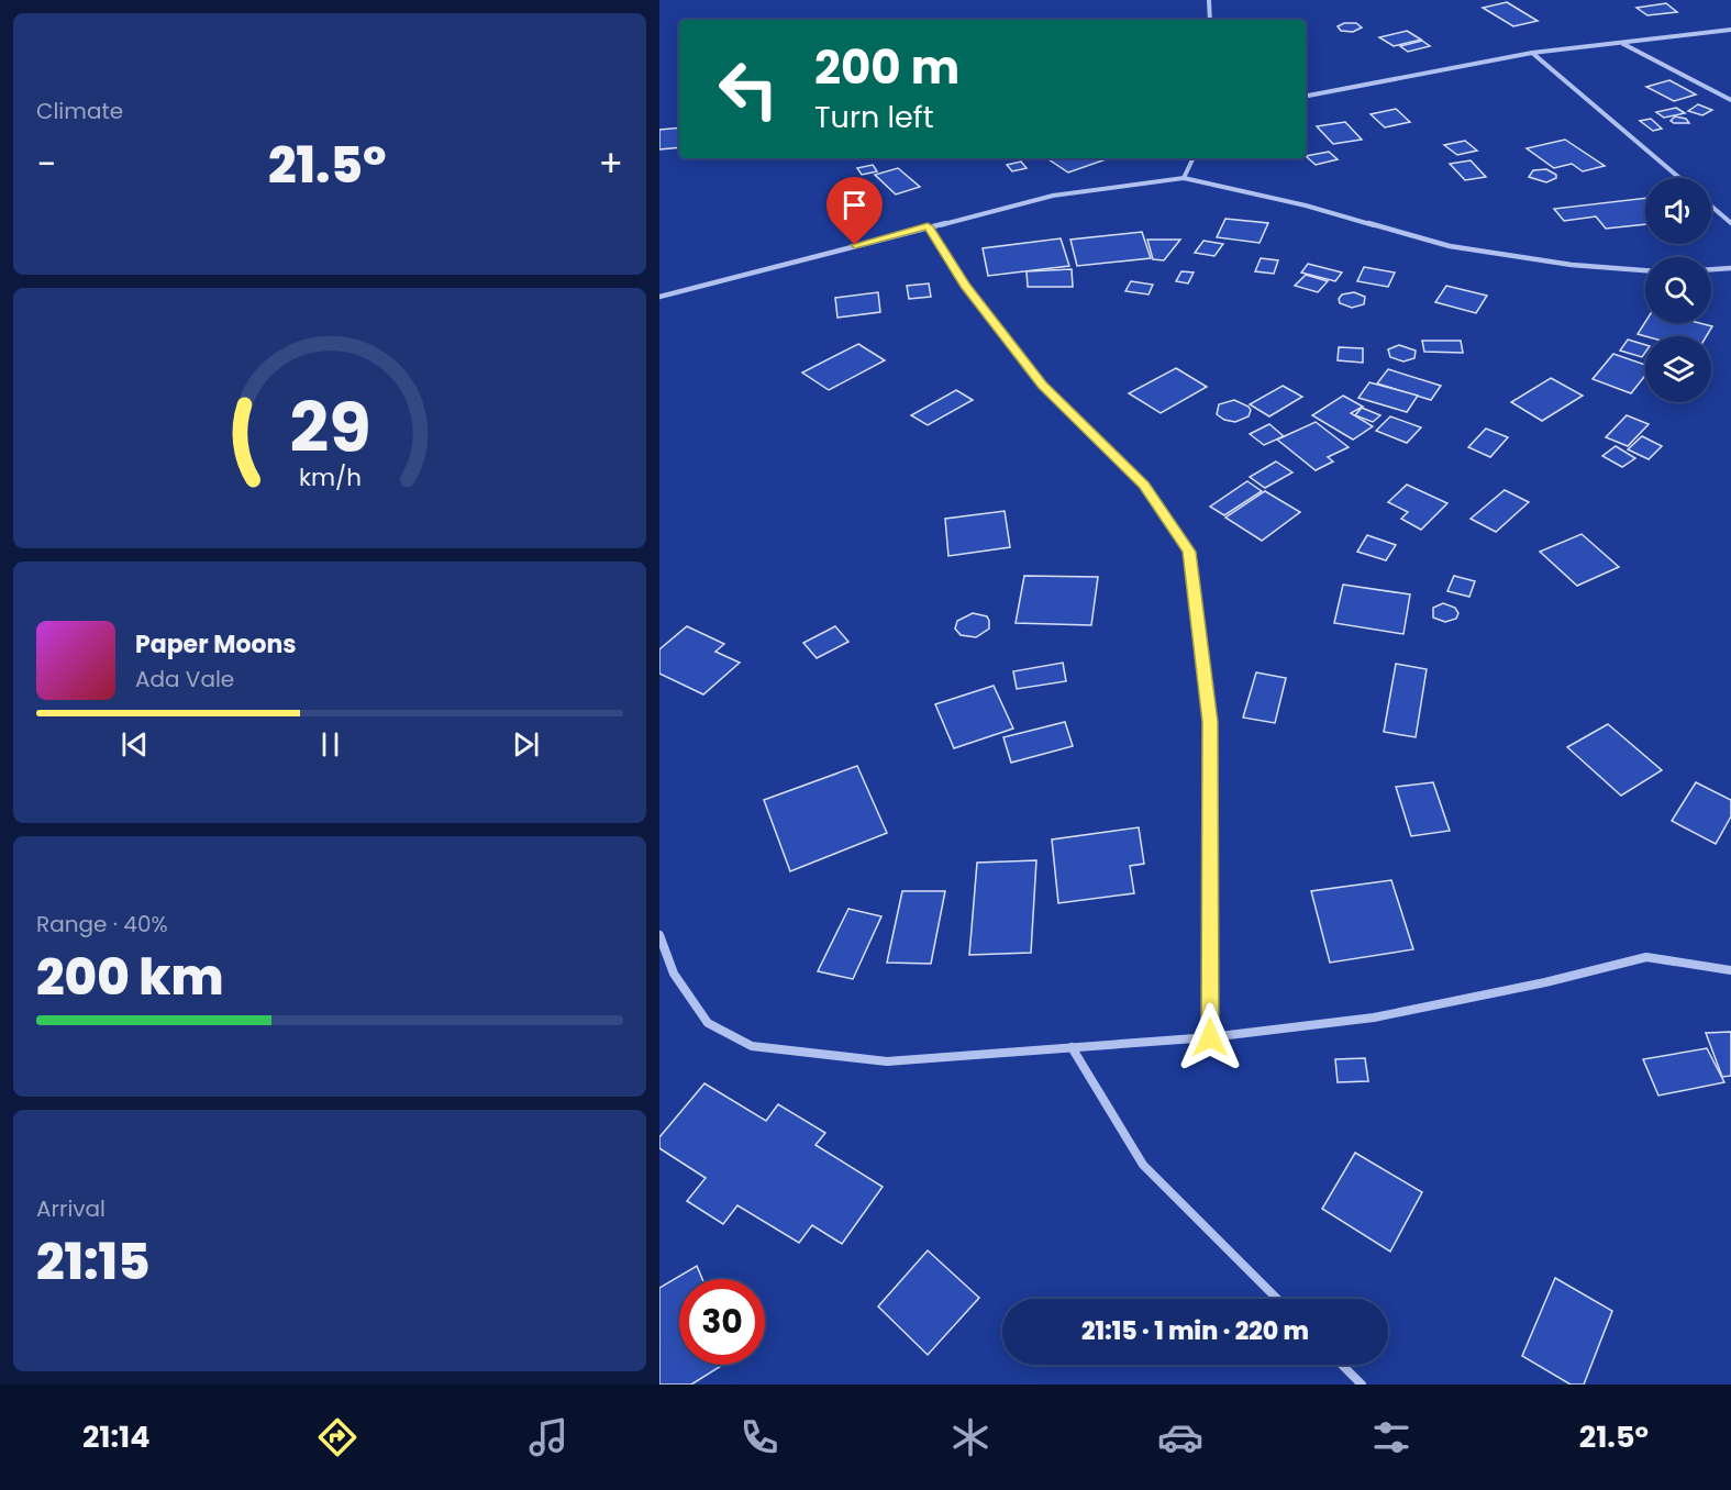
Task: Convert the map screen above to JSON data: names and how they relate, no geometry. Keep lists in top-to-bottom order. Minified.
{"page":{"tile":["Climate",["Range · 40%","200 km"],["Arrival","21:15"]],"turn":["200 m","Turn left"],"heat":["−","21.5°","+"],"song":["Paper Moons","Ada Vale"],"limit":"30","trip":"21:15 · 1 min · 220 m","tabs":["21:14","21.5°"],"gauge":["29","km/h"]}}
